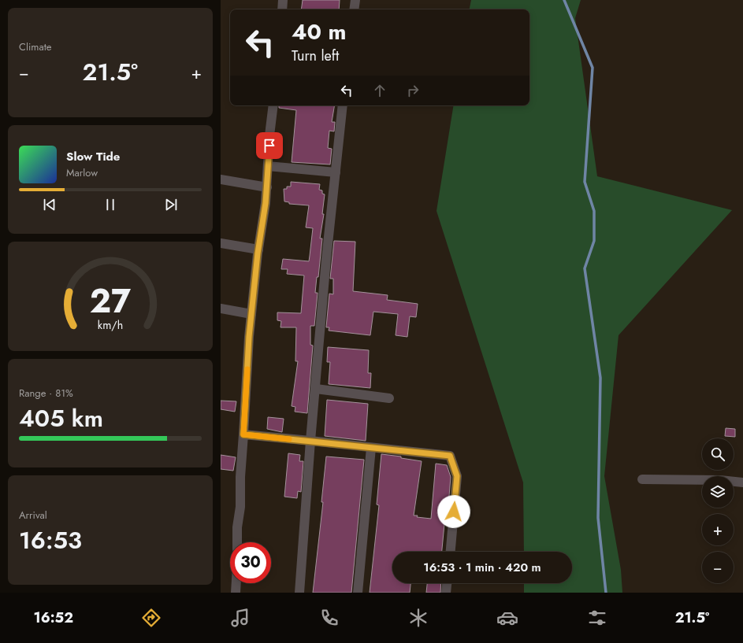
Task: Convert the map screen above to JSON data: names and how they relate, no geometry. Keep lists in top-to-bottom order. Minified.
{"page":{"tile":["Climate",["Range · 81%","405 km"],["Arrival","16:53"]],"turn":["40 m","Turn left"],"heat":["−","21.5°","+"],"song":["Slow Tide","Marlow"],"map_buttons":["+","−"],"limit":"30","trip":"16:53 · 1 min · 420 m","tabs":["16:52","21.5°"],"gauge":["27","km/h"]}}
